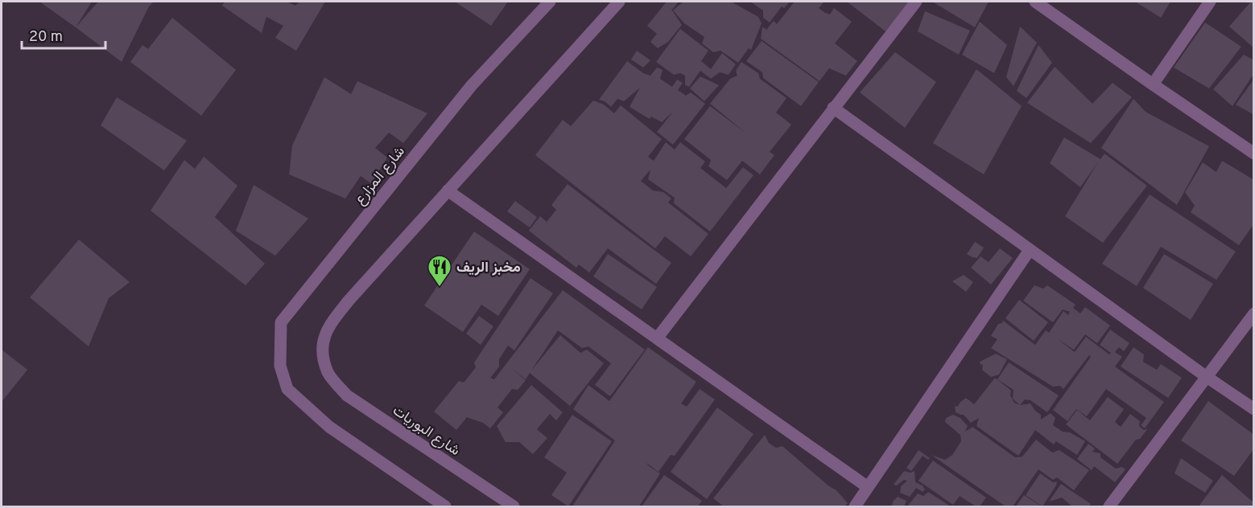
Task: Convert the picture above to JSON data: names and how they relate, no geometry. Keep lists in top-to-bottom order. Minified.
{"streets":{"street":["شارع المزارع","شارع البوريات"]},"places":{"restaurant":["مخبز الريف"]},"scale_bar":"20 m"}
